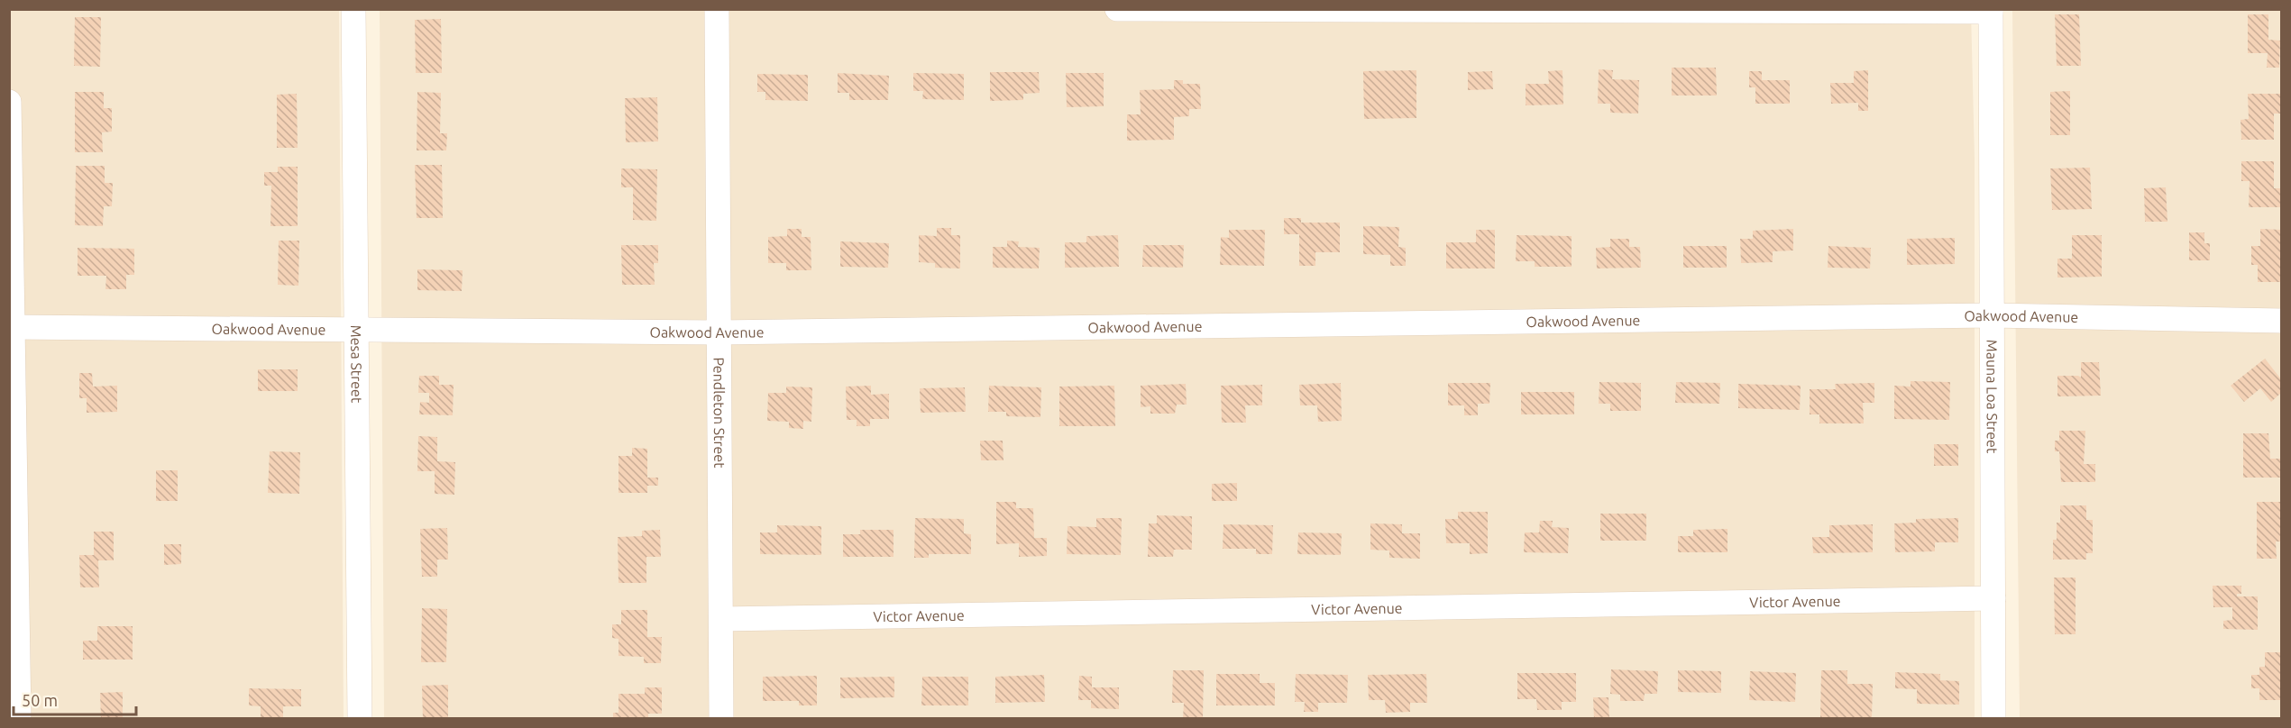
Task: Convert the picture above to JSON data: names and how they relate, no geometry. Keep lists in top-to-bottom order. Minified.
{"streets":{"street":["Oakwood Avenue","Mesa Street","Mauna Loa Street","Pendleton Street","Victor Avenue"]},"crossings":[["Oakwood Avenue","Mesa Street"],["Oakwood Avenue","Mauna Loa Street"],["Oakwood Avenue","Pendleton Street"],["Mauna Loa Street","Victor Avenue"],["Pendleton Street","Victor Avenue"]],"scale_bar":"50 m"}
